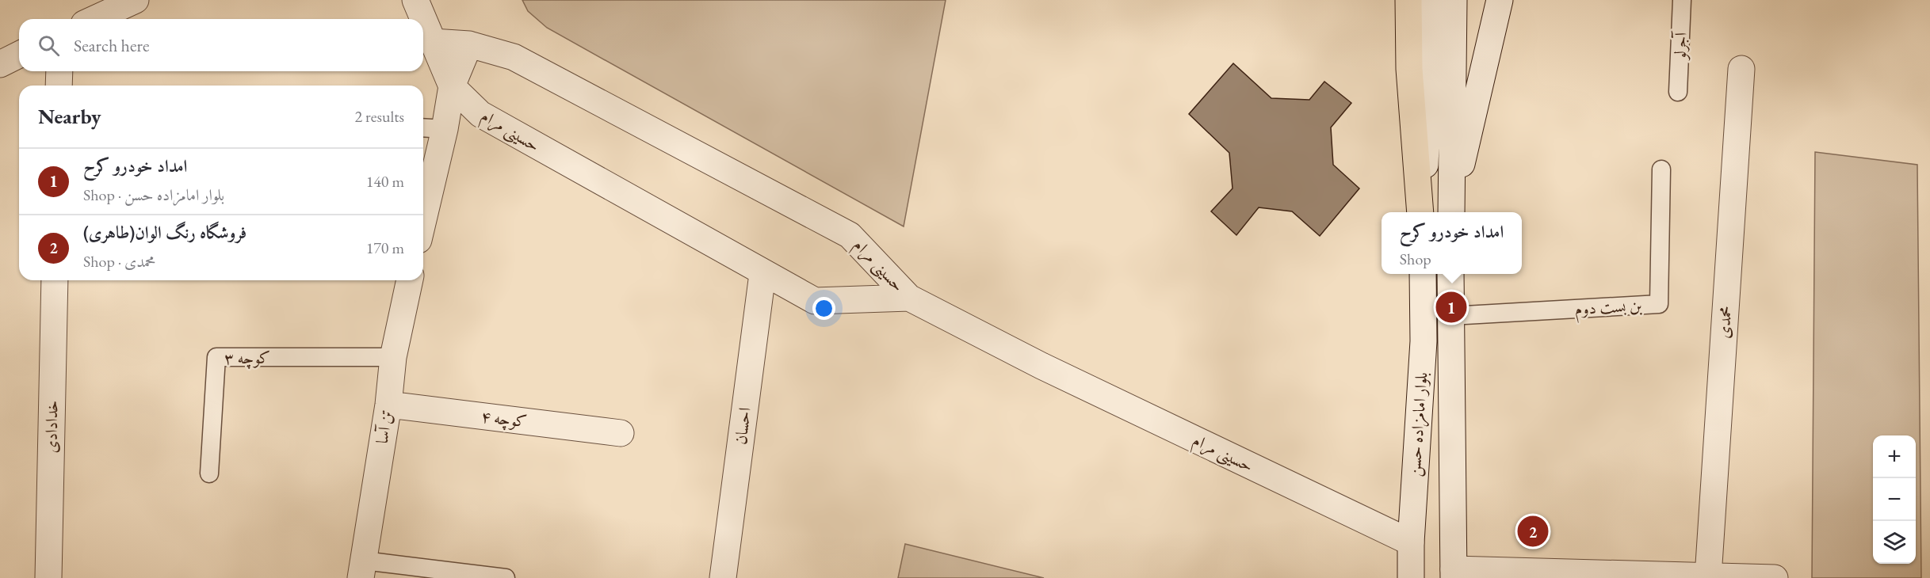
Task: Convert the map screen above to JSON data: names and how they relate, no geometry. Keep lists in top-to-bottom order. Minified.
{"streets":{"street":["حسینی مرام","محمدی","کوچه ۴","بلوار امامزاده حسن","احسان","خدادادی","تن آسا"],"lane":["آجرلو","بن بست دوم","کوچه ۳"]},"crossings":[["حسینی مرام","بلوار امامزاده حسن"],["حسینی مرام","احسان"],["بن بست دوم","بلوار امامزاده حسن"],["کوچه ۳","تن آسا"],["کوچه ۴","تن آسا"]],"page":{"search":"Search here","heading":["Nearby","2 results"],"list":[{"mark":"1","name":"امداد خودرو کرح","note":"Shop · بلوار امامزاده حسن","value":"140 m"},{"mark":"2","name":"فروشگاه رنگ الوان(طاهری)","note":"Shop · محمدی","value":"170 m"}],"popup":["امداد خودرو کرح","Shop"],"pins":["1","2"],"map_buttons":["+","−"]}}
